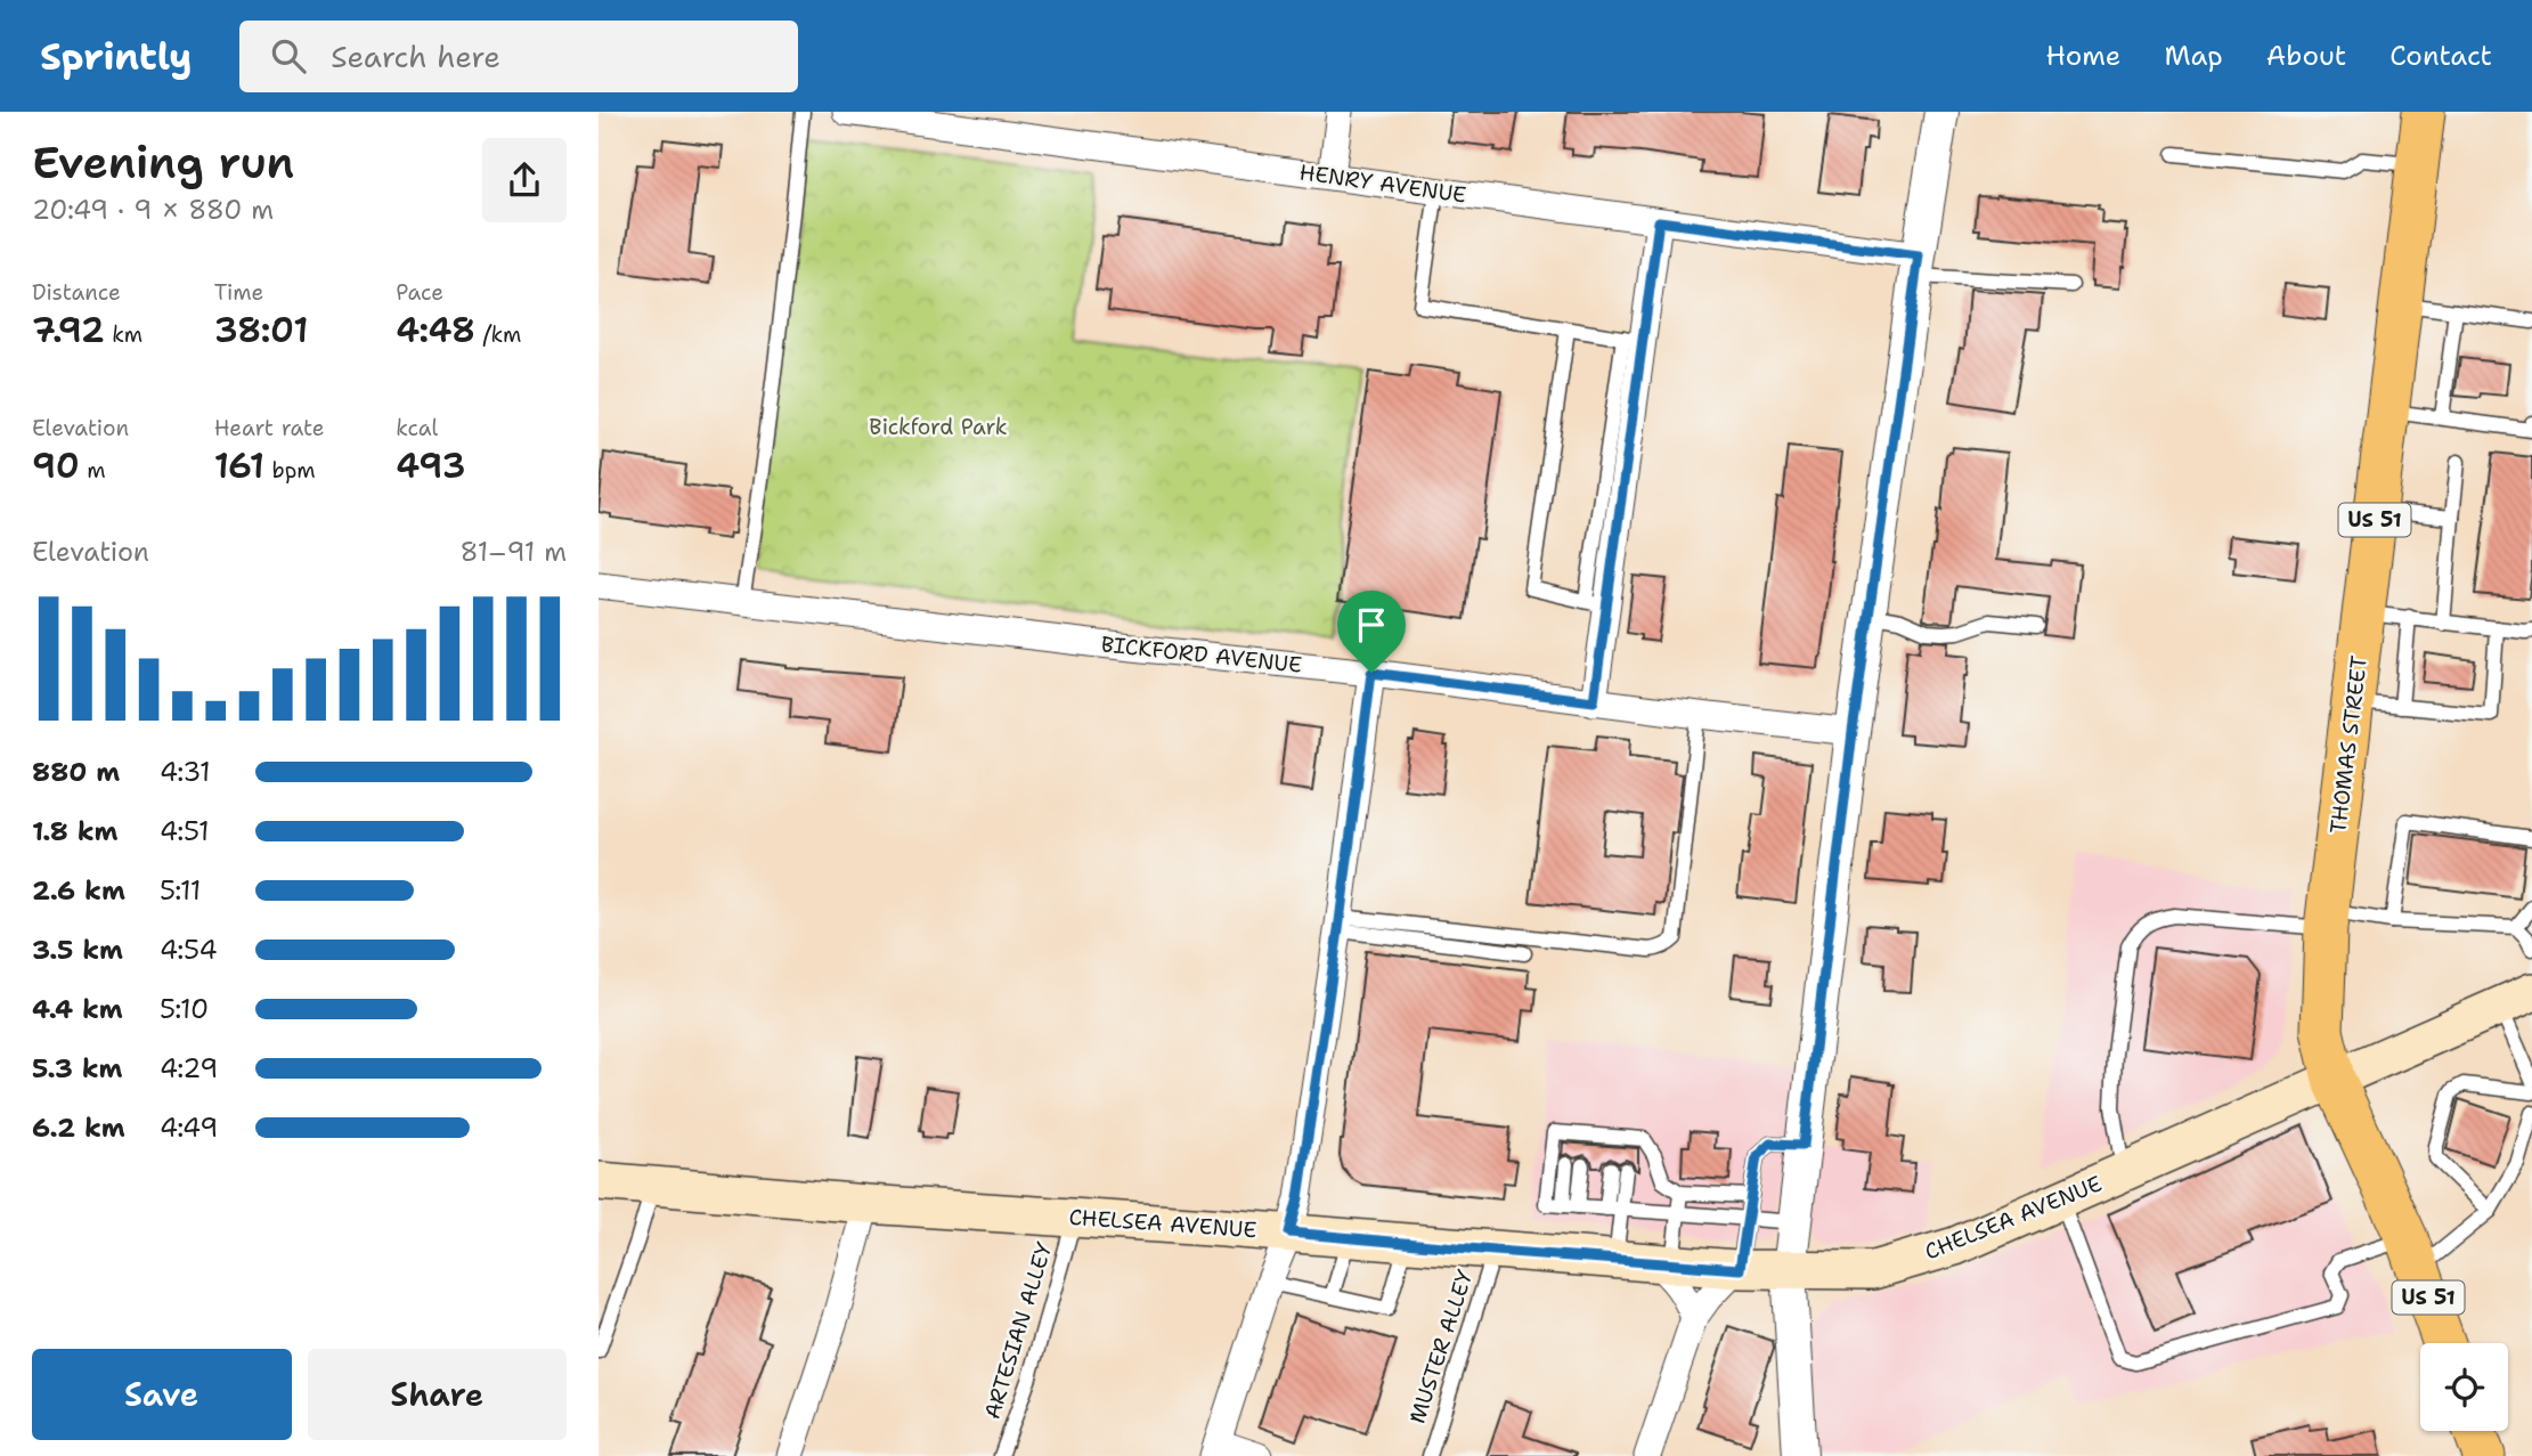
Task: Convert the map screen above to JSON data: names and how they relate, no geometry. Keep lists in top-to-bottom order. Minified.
{"streets":{"main road":["US 51","THOMAS STREET","CHELSEA AVENUE"],"street":["HENRY AVENUE","BICKFORD AVENUE"],"lane":["ARTESIAN ALLEY","MUSTER ALLEY"]},"crossings":[["THOMAS STREET","CHELSEA AVENUE"],["CHELSEA AVENUE","ARTESIAN ALLEY"],["CHELSEA AVENUE","MUSTER ALLEY"]],"parks":["Bickford Park"],"page":{"header":"Sprintly","search":"Search here","nav":["Home","Map","About","Contact"],"heading":["Evening run","20:49 · 9 × 880 m"],"stats":[["Distance","7.92 km"],["Time","38:01"],["Pace","4:48 /km"],["Elevation","90 m"],["Heart rate","161 bpm"],["kcal","493"]],"chart":["Elevation","81–91 m"],"list":[{"name":"880 m","note":"4:31"},{"name":"1.8 km","note":"4:51"},{"name":"2.6 km","note":"5:11"},{"name":"3.5 km","note":"4:54"},{"name":"4.4 km","note":"5:10"},{"name":"5.3 km","note":"4:29"},{"name":"6.2 km","note":"4:49"}],"buttons":["Save","Share"]}}
